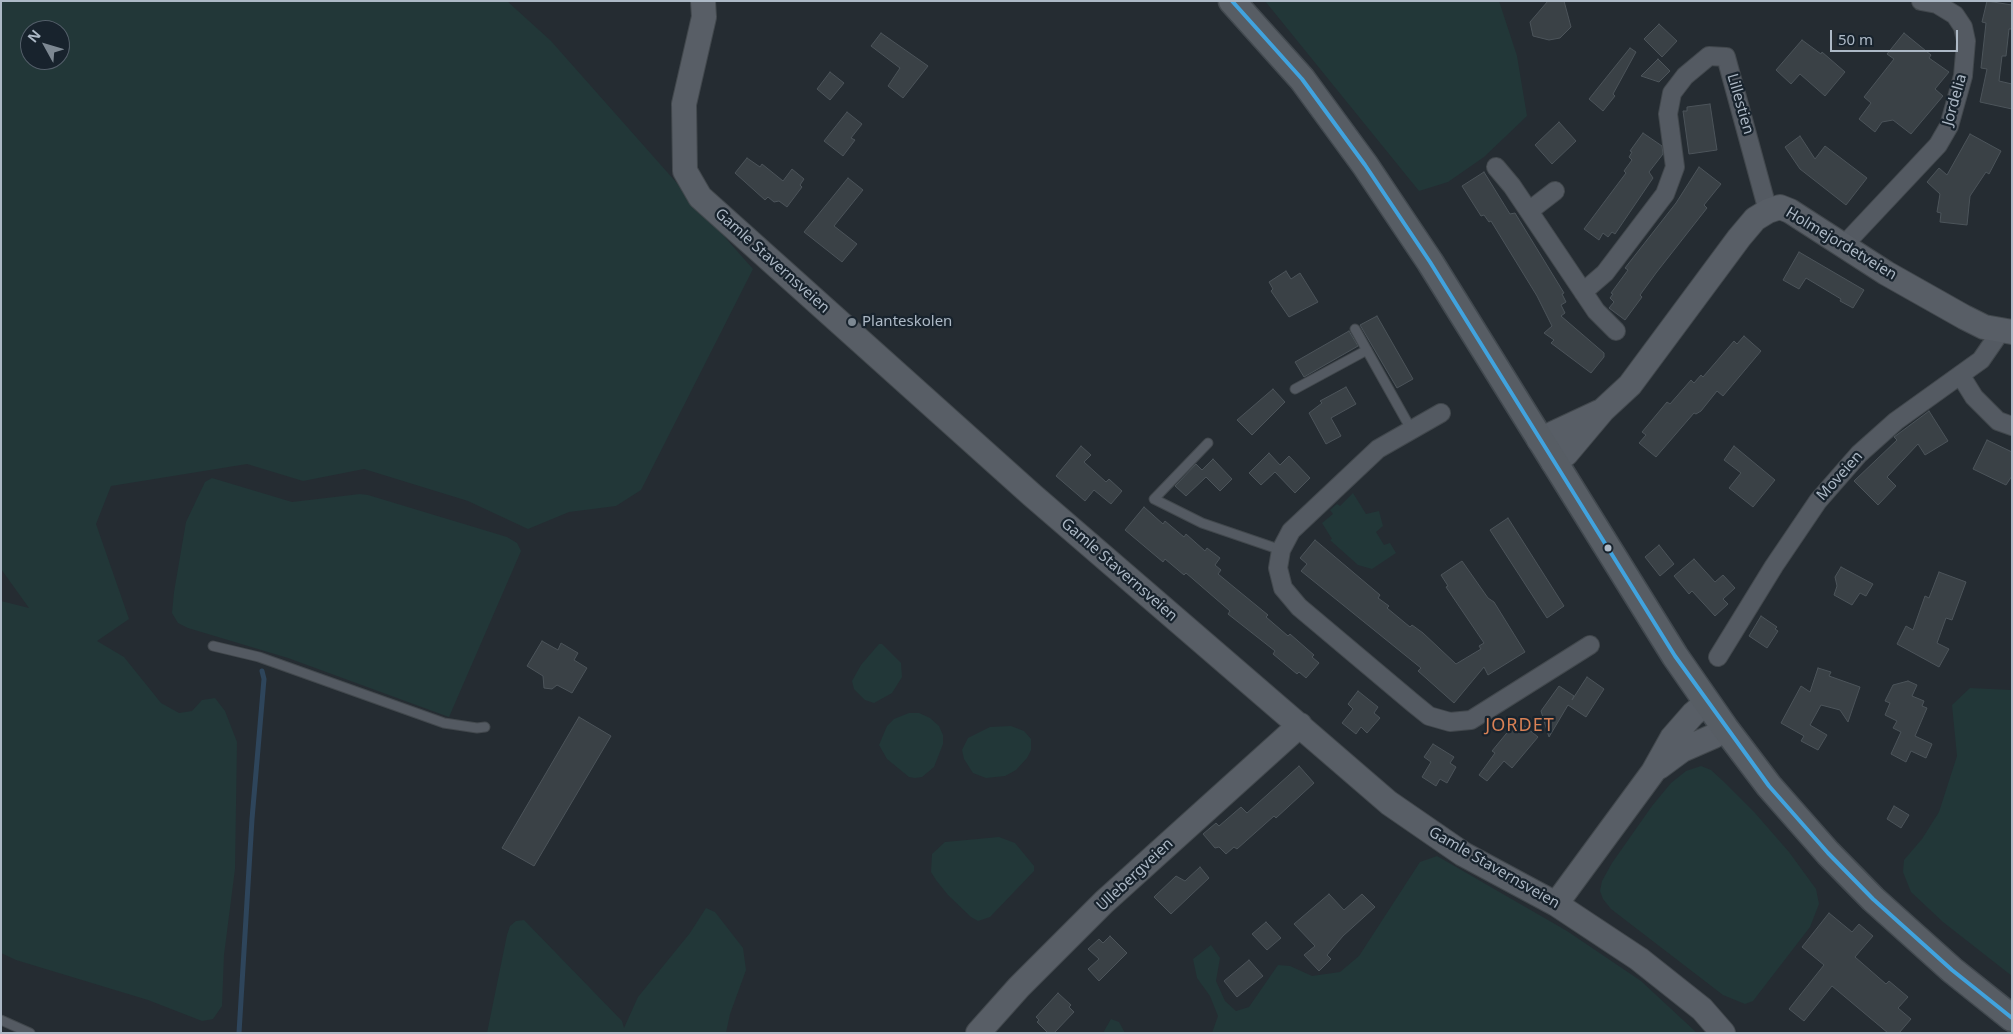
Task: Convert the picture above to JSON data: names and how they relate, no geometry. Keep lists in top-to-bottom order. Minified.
{"streets":{"street":["Jordelia","Lillestien","Holmejordetveien","Gamle Stavernsveien","Moveien","Ullebergveien"]},"crossings":[["Jordelia","Holmejordetveien"],["Lillestien","Holmejordetveien"],["Holmejordetveien","Moveien"],["Gamle Stavernsveien","Ullebergveien"]],"districts":["JORDET"],"places":["Planteskolen"],"scale_bar":"50 m","north":"top left"}
